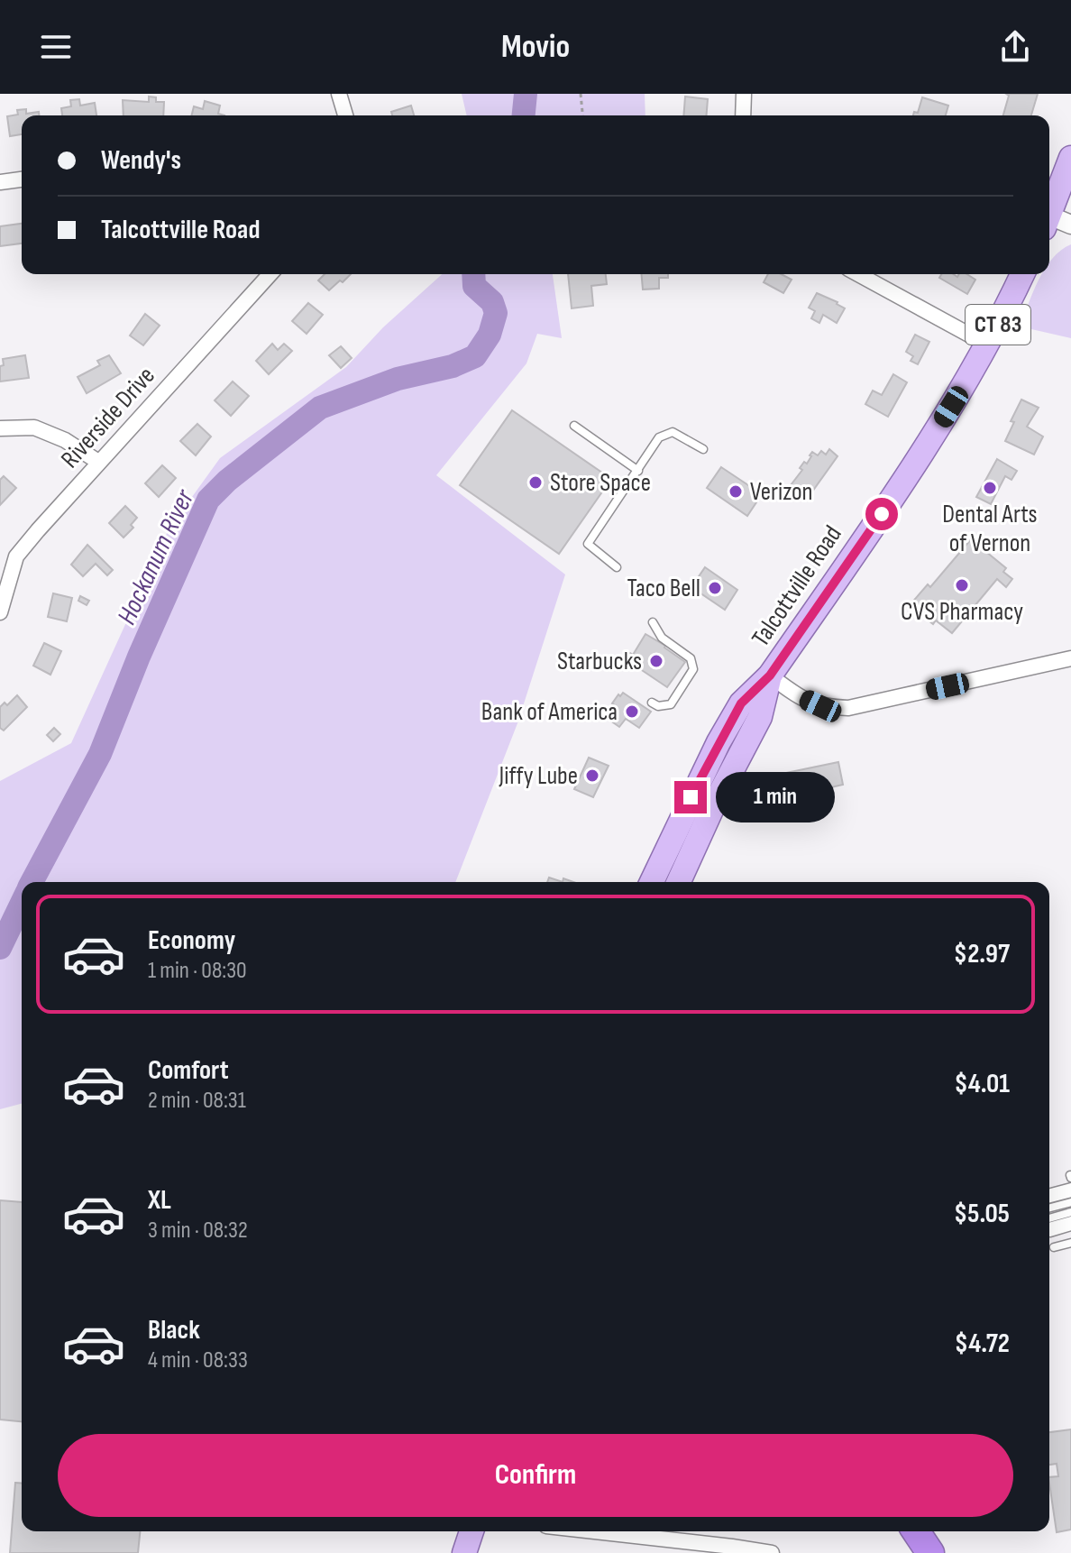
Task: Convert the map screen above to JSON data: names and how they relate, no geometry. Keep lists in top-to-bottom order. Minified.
{"streets":{"main road":["CT 83","Talcottville Road"],"street":["Riverside Drive"]},"water":["Hockanum River"],"places":["Store Space","Dental Arts of Vernon","Verizon","CVS Pharmacy","Taco Bell","Starbucks","Bank of America","Jiffy Lube"],"page":{"header":"Movio","banner":["Wendy's","Talcottville Road"],"bubble":"1 min","list":[{"name":"Economy","note":"1 min · 08:30","value":"$2.97"},{"name":"Comfort","note":"2 min · 08:31","value":"$4.01"},{"name":"XL","note":"3 min · 08:32","value":"$5.05"},{"name":"Black","note":"4 min · 08:33","value":"$4.72"}],"buttons":"Confirm"}}
